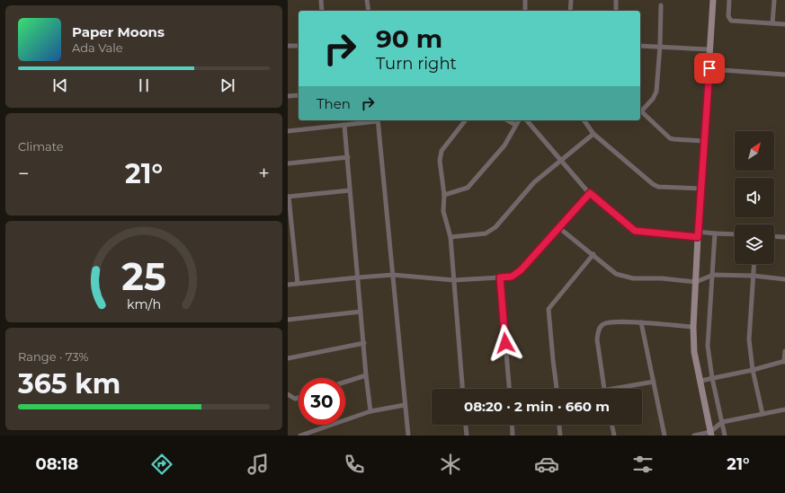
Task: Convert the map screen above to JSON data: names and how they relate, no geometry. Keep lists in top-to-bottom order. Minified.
{"north":"top right","page":{"turn":["90 m","Turn right"],"song":["Paper Moons","Ada Vale"],"then":"Then","tile":["Climate",["Range · 73%","365 km"]],"heat":["−","21°","+"],"limit":"30","trip":"08:20 · 2 min · 660 m","tabs":["08:18","21°"],"gauge":["25","km/h"]}}
